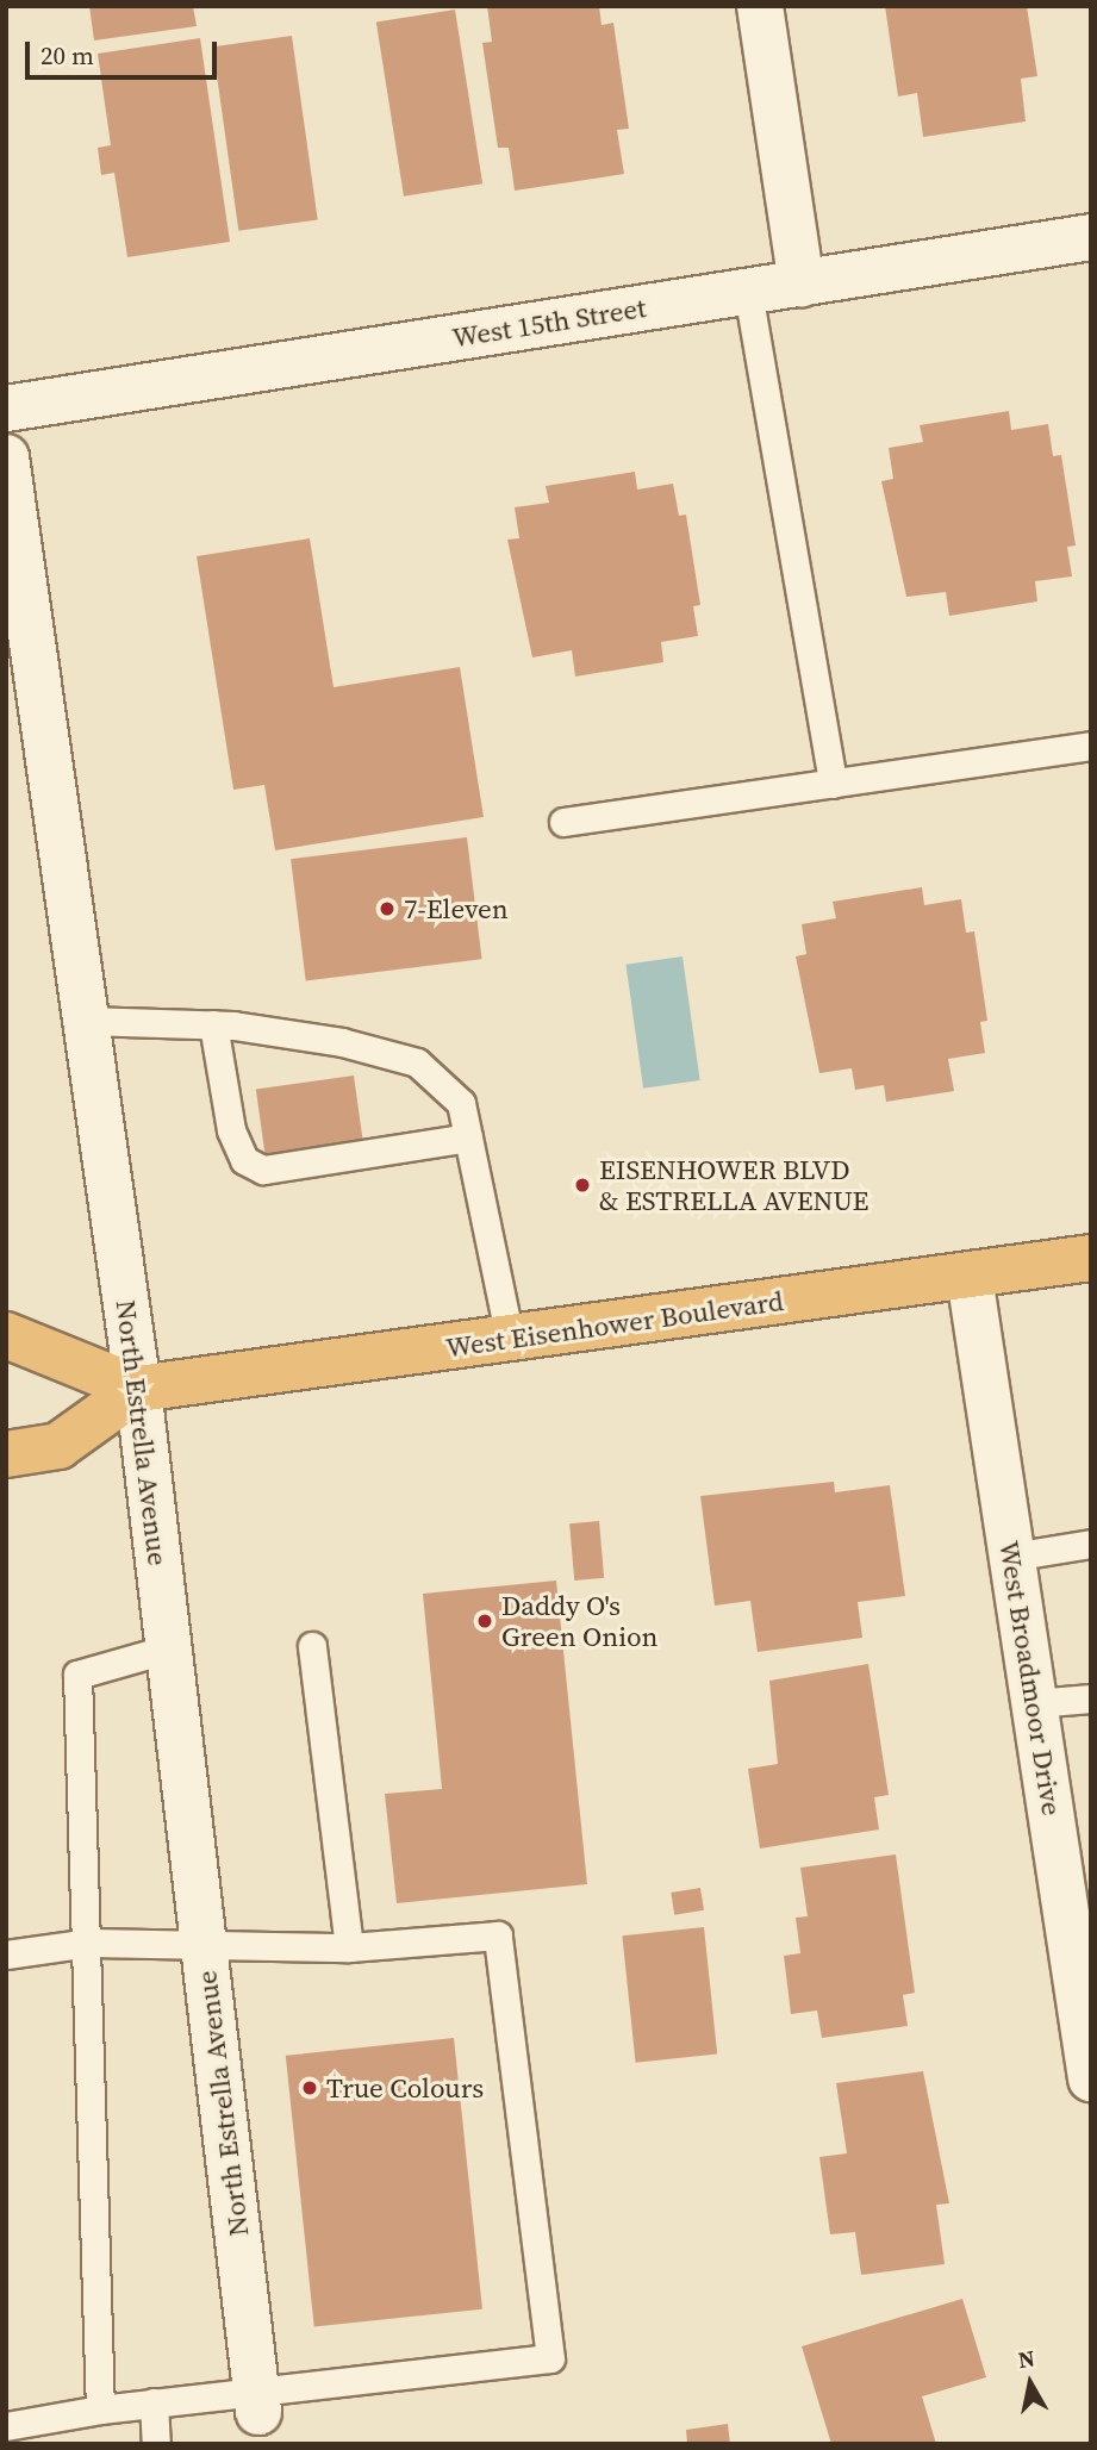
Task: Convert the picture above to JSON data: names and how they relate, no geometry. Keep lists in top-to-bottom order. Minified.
{"streets":{"highway":["West Eisenhower Boulevard"],"street":["West 15th Street","North Estrella Avenue","West Broadmoor Drive"]},"crossings":[["West Eisenhower Boulevard","North Estrella Avenue"],["West Eisenhower Boulevard","West Broadmoor Drive"]],"places":["7-Eleven","EISENHOWER BLVD & ESTRELLA AVENUE","Daddy O's Green Onion","True Colours"],"scale_bar":"20 m","north":"top"}
